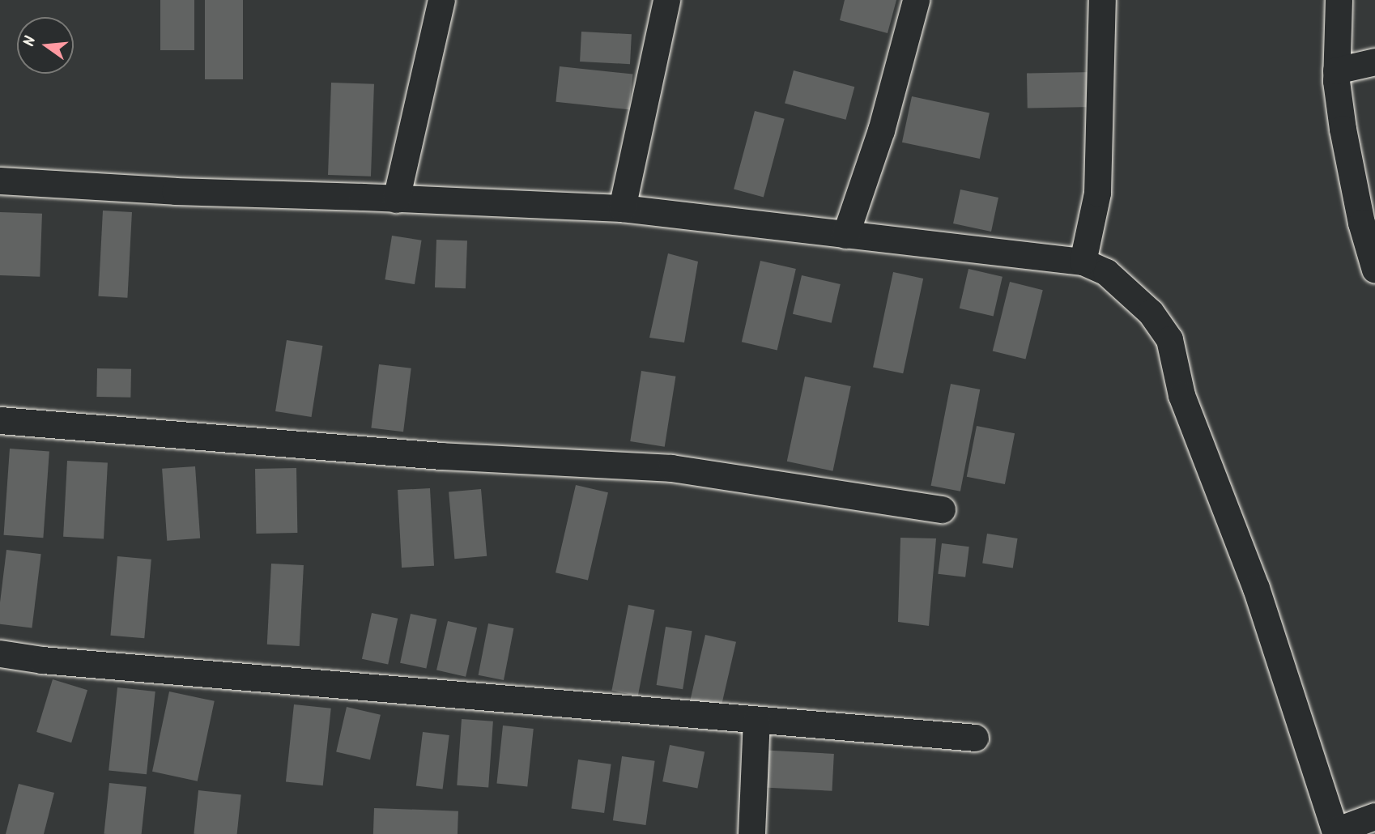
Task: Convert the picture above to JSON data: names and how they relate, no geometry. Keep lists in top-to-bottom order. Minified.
{"north":"left"}
